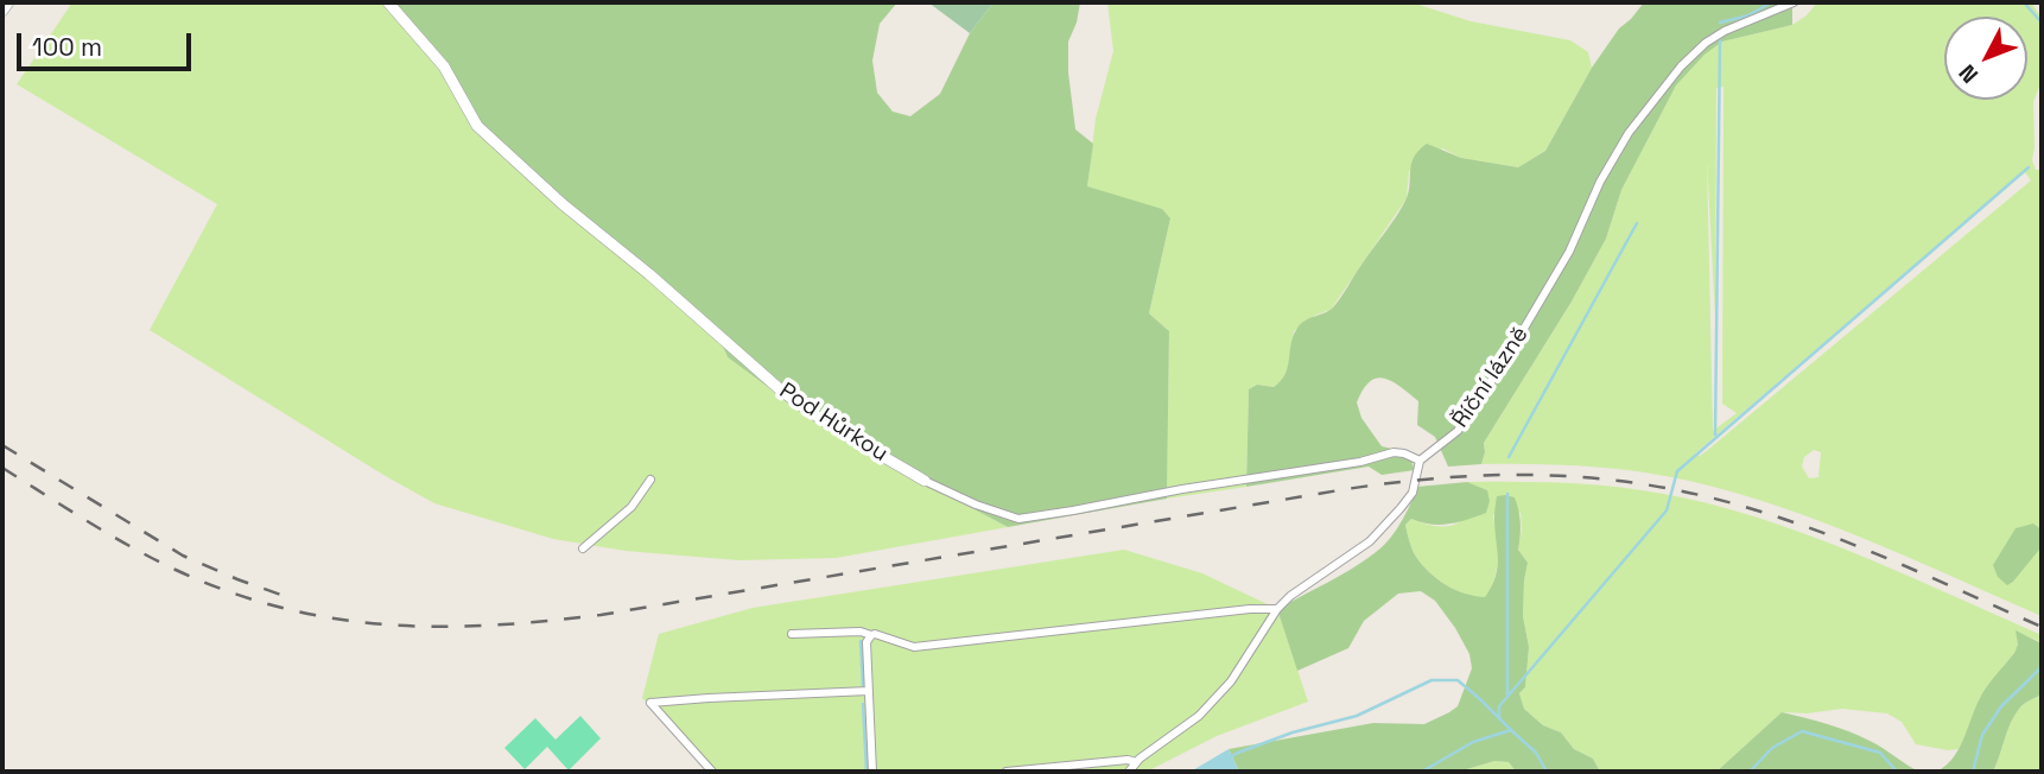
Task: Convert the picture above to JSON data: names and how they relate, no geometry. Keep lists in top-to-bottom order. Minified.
{"streets":{"street":["Říční lázně","Pod Hůrkou"]},"crossings":[["Říční lázně","Pod Hůrkou"]],"scale_bar":"100 m","north":"bottom left"}
